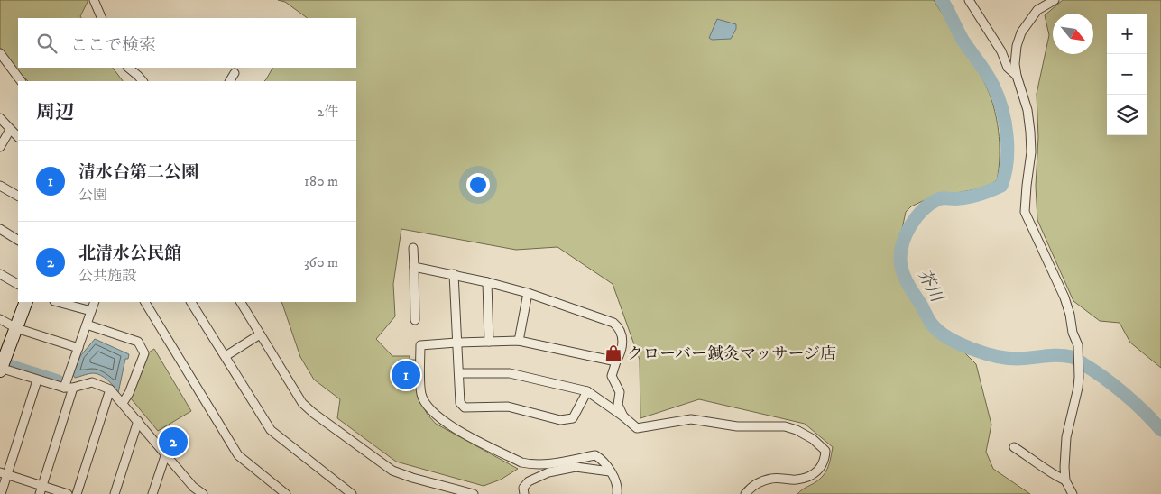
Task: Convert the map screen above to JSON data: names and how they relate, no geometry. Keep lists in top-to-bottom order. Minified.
{"water":["芥川"],"places":{"shop":["クローバー鍼灸マッサージ店"]},"north":"bottom right","page":{"map_buttons":["+","−"],"search":"ここで検索","heading":["周辺","2件"],"list":[{"mark":"1","name":"清水台第二公園","note":"公園","value":"180 m"},{"mark":"2","name":"北清水公民館","note":"公共施設","value":"360 m"}],"pins":["1","2"]}}
